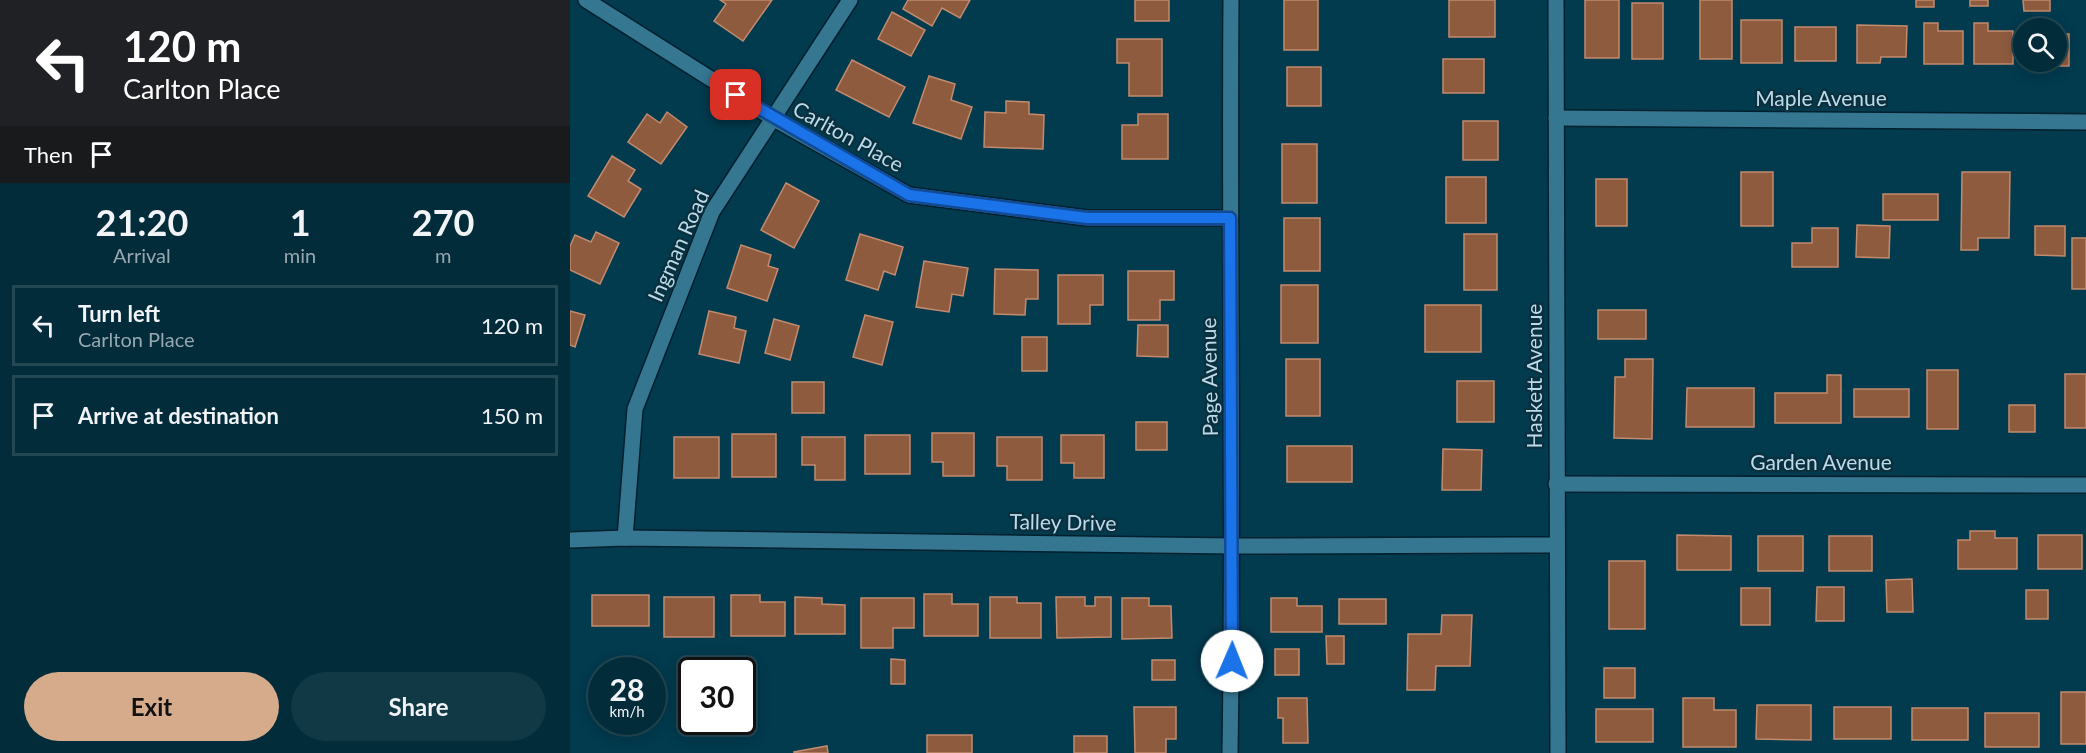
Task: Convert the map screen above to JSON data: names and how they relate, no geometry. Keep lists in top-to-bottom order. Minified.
{"streets":{"street":["Maple Avenue","Carlton Place","Ingman Road","Haskett Avenue","Page Avenue","Garden Avenue","Talley Drive"]},"crossings":[["Maple Avenue","Haskett Avenue"],["Carlton Place","Ingman Road"],["Carlton Place","Page Avenue"],["Ingman Road","Talley Drive"],["Haskett Avenue","Garden Avenue"],["Haskett Avenue","Talley Drive"],["Page Avenue","Talley Drive"]],"page":{"turn":["120 m","Carlton Place"],"then":"Then","eta":["21:20","Arrival","1","min","270","m"],"list":[{"name":"Turn left","note":"Carlton Place","value":"120 m"},{"name":"Arrive at destination","value":"150 m"}],"speed":"28 km/h","limit":"30","buttons":["Exit","Share"]}}
